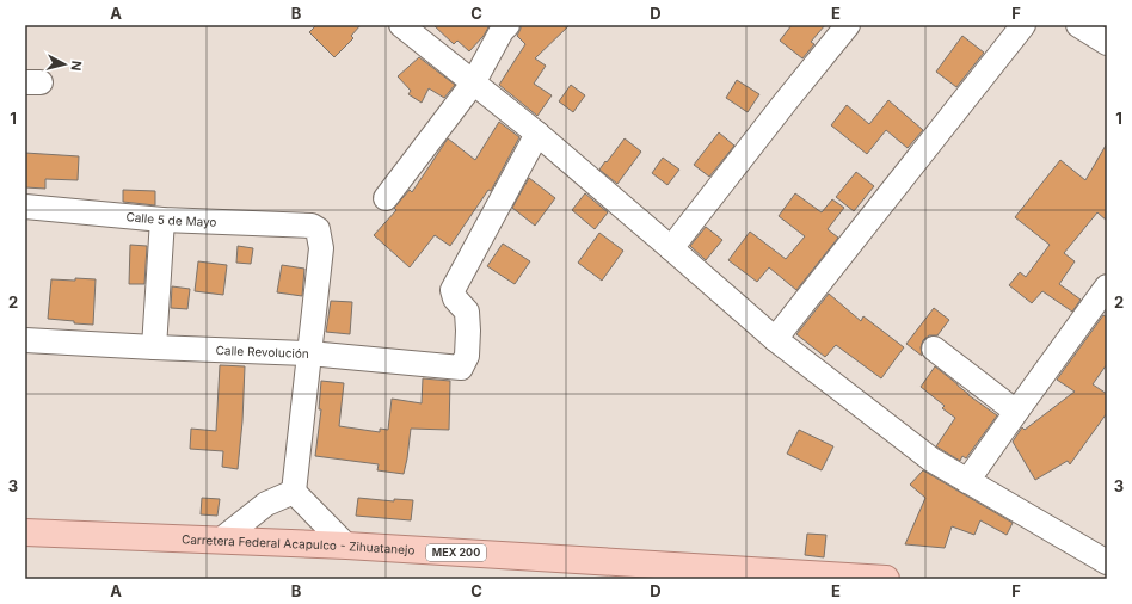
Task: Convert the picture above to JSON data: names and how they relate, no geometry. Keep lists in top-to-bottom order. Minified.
{"streets":{"main road":["Carretera Federal Acapulco - Zihuatanejo","MEX 200"],"street":["Calle 5 de Mayo","Calle Revolución"]},"crossings":[["Calle 5 de Mayo","Calle Revolución"]],"north":"right","grid":{"columns":["A","B","C","D","E","F"],"rows":["1","2","3"]}}
